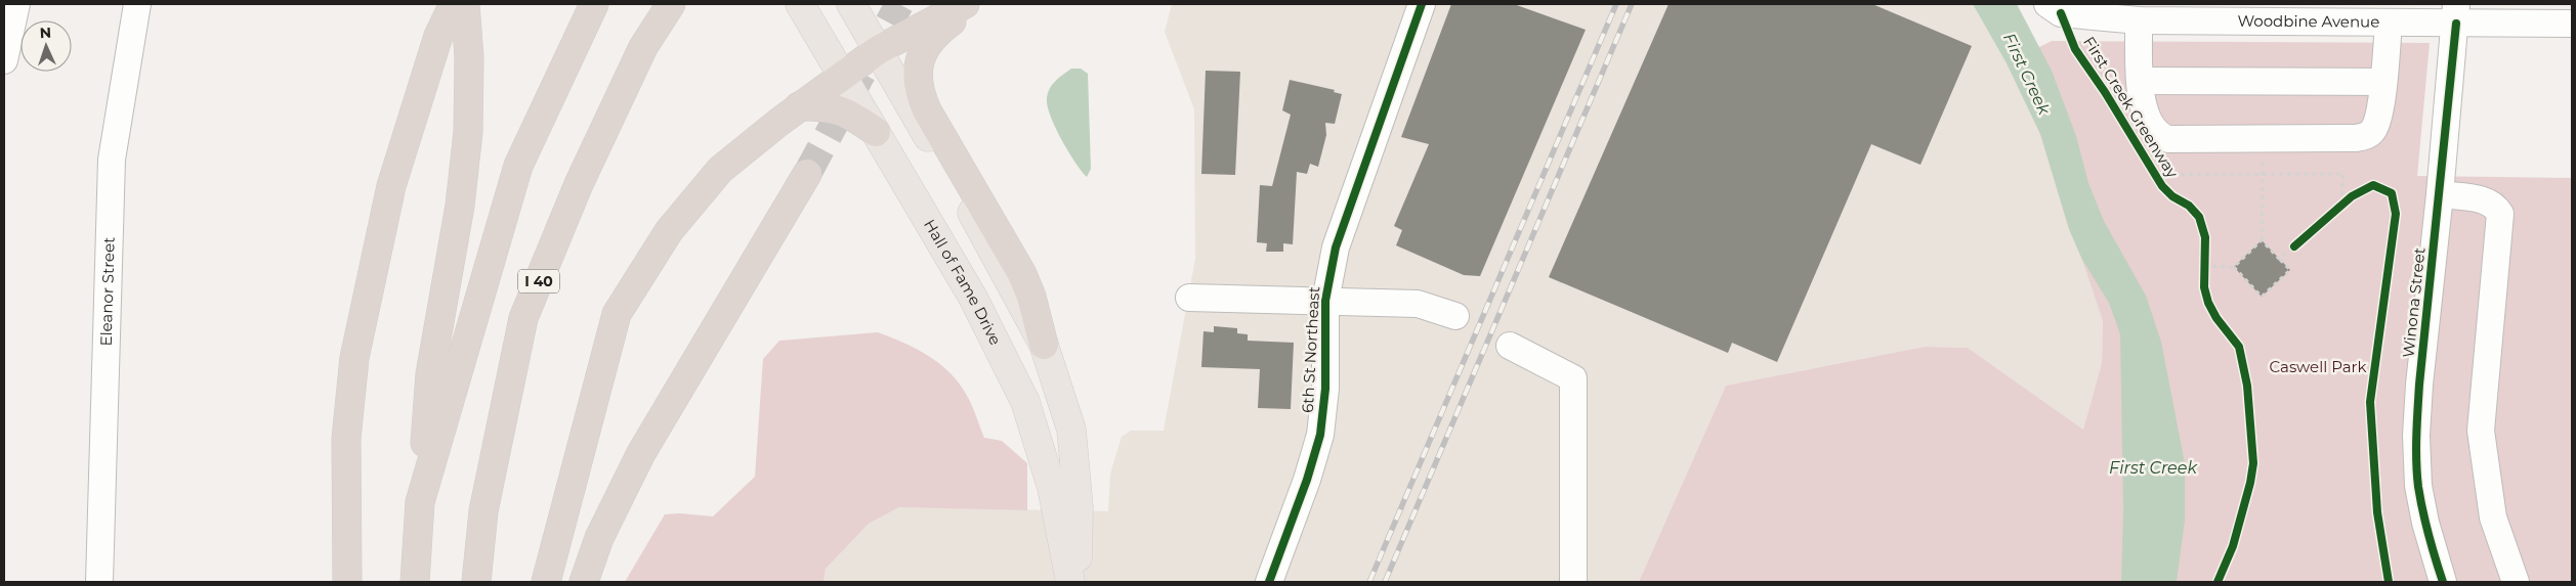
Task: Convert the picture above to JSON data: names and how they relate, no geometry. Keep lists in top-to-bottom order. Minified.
{"streets":{"highway":["I 40"],"main road":["Hall of Fame Drive"],"street":["Woodbine Avenue","Eleanor Street","Winona Street","6th St Northeast"],"cycle path":["First Creek Greenway"]},"crossings":[["Woodbine Avenue","Winona Street"]],"water":["First Creek"],"parks":["Caswell Park"],"north":"top"}
